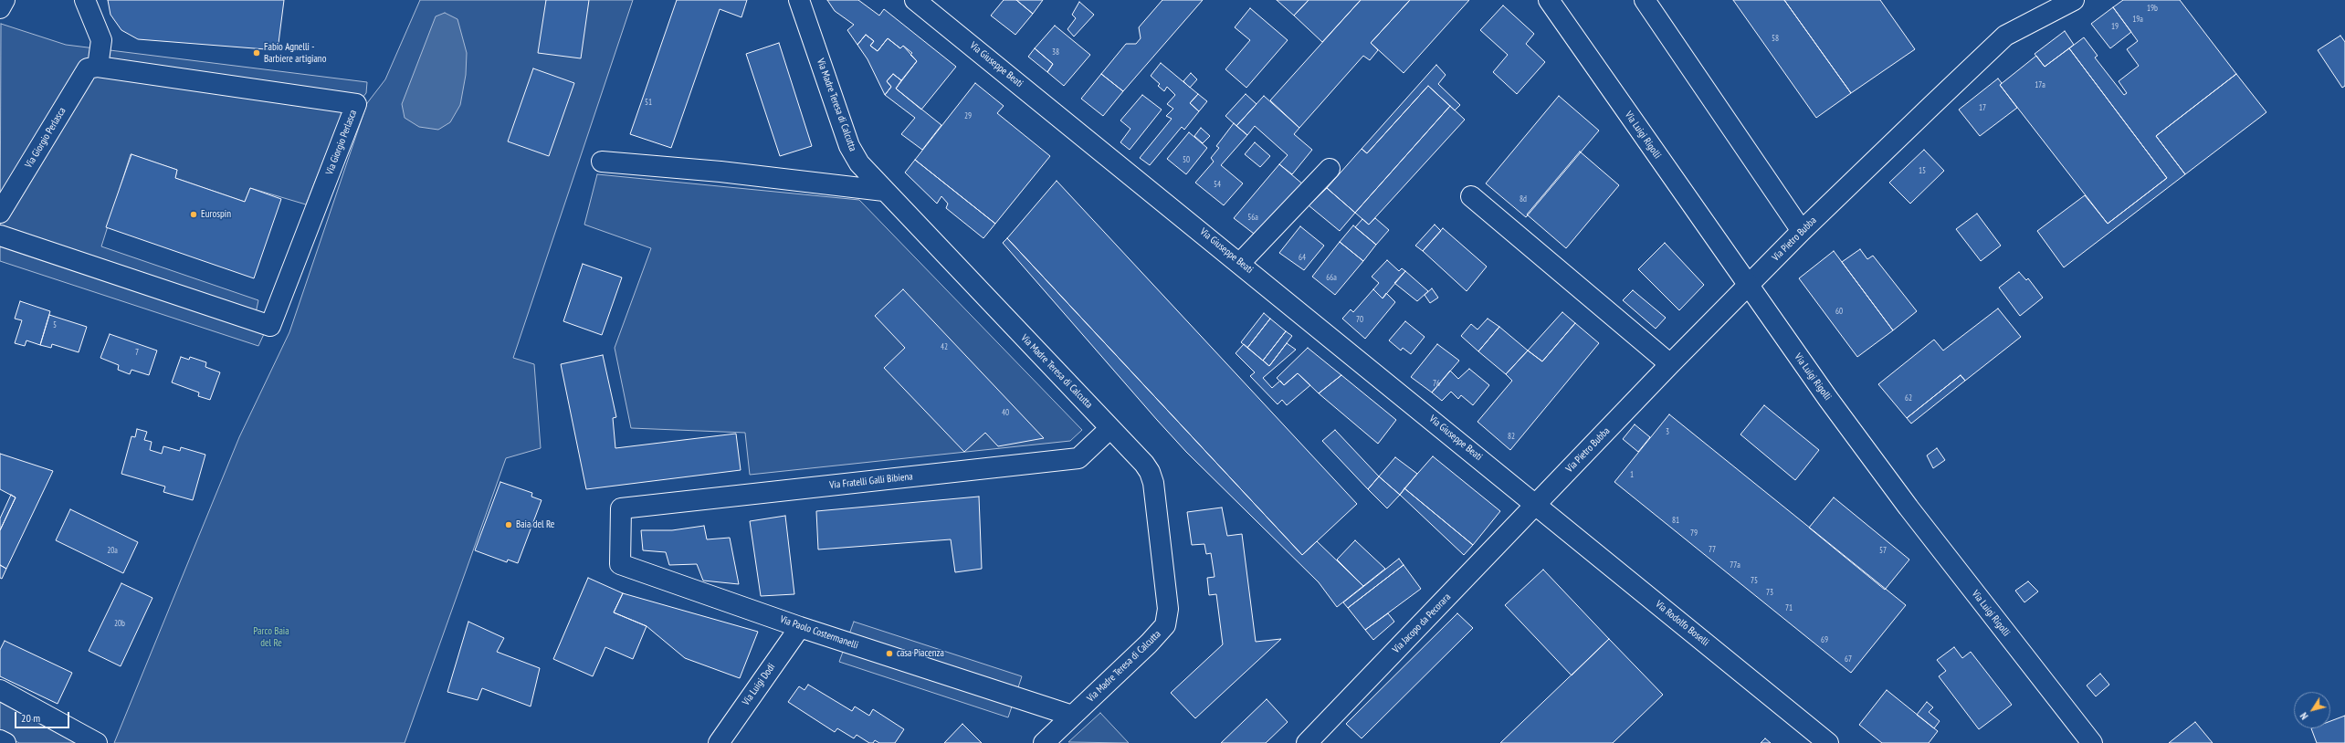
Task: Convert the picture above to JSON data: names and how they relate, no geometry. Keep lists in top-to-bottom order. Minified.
{"streets":{"street":["Via Giuseppe Beati","Via Madre Teresa di Calcutta","Via Luigi Rigolli","Via Giorgio Perlasca","Via Pietro Bubba","Via Fratelli Galli Bibiena","Via Jacopo da Pecorara","Via Rodolfo Boselli","Via Paolo Costermanelli","Via Luigi Dodi"]},"crossings":[["Via Giuseppe Beati","Via Pietro Bubba"],["Via Giuseppe Beati","Via Jacopo da Pecorara"],["Via Giuseppe Beati","Via Rodolfo Boselli"],["Via Madre Teresa di Calcutta","Via Fratelli Galli Bibiena"],["Via Madre Teresa di Calcutta","Via Paolo Costermanelli"],["Via Luigi Rigolli","Via Pietro Bubba"],["Via Pietro Bubba","Via Jacopo da Pecorara"],["Via Pietro Bubba","Via Rodolfo Boselli"],["Via Fratelli Galli Bibiena","Via Paolo Costermanelli"],["Via Jacopo da Pecorara","Via Rodolfo Boselli"],["Via Paolo Costermanelli","Via Luigi Dodi"]],"parks":["Parco Baia del Re"],"places":["Fabio Agnelli - Barbiere artigiano","Eurospin","Baia del Re","casa Piacenza"],"house_numbers":["19b","19a","19","58","38","17a","51","17","29","50","15","54","8d","56a","64","66a","60","70","5","42","7","76","62","40","3","82","1","81","79","77","20a","57","77a","75","73","71","20b","69","67"],"scale_bar":"20 m","north":"bottom left"}
